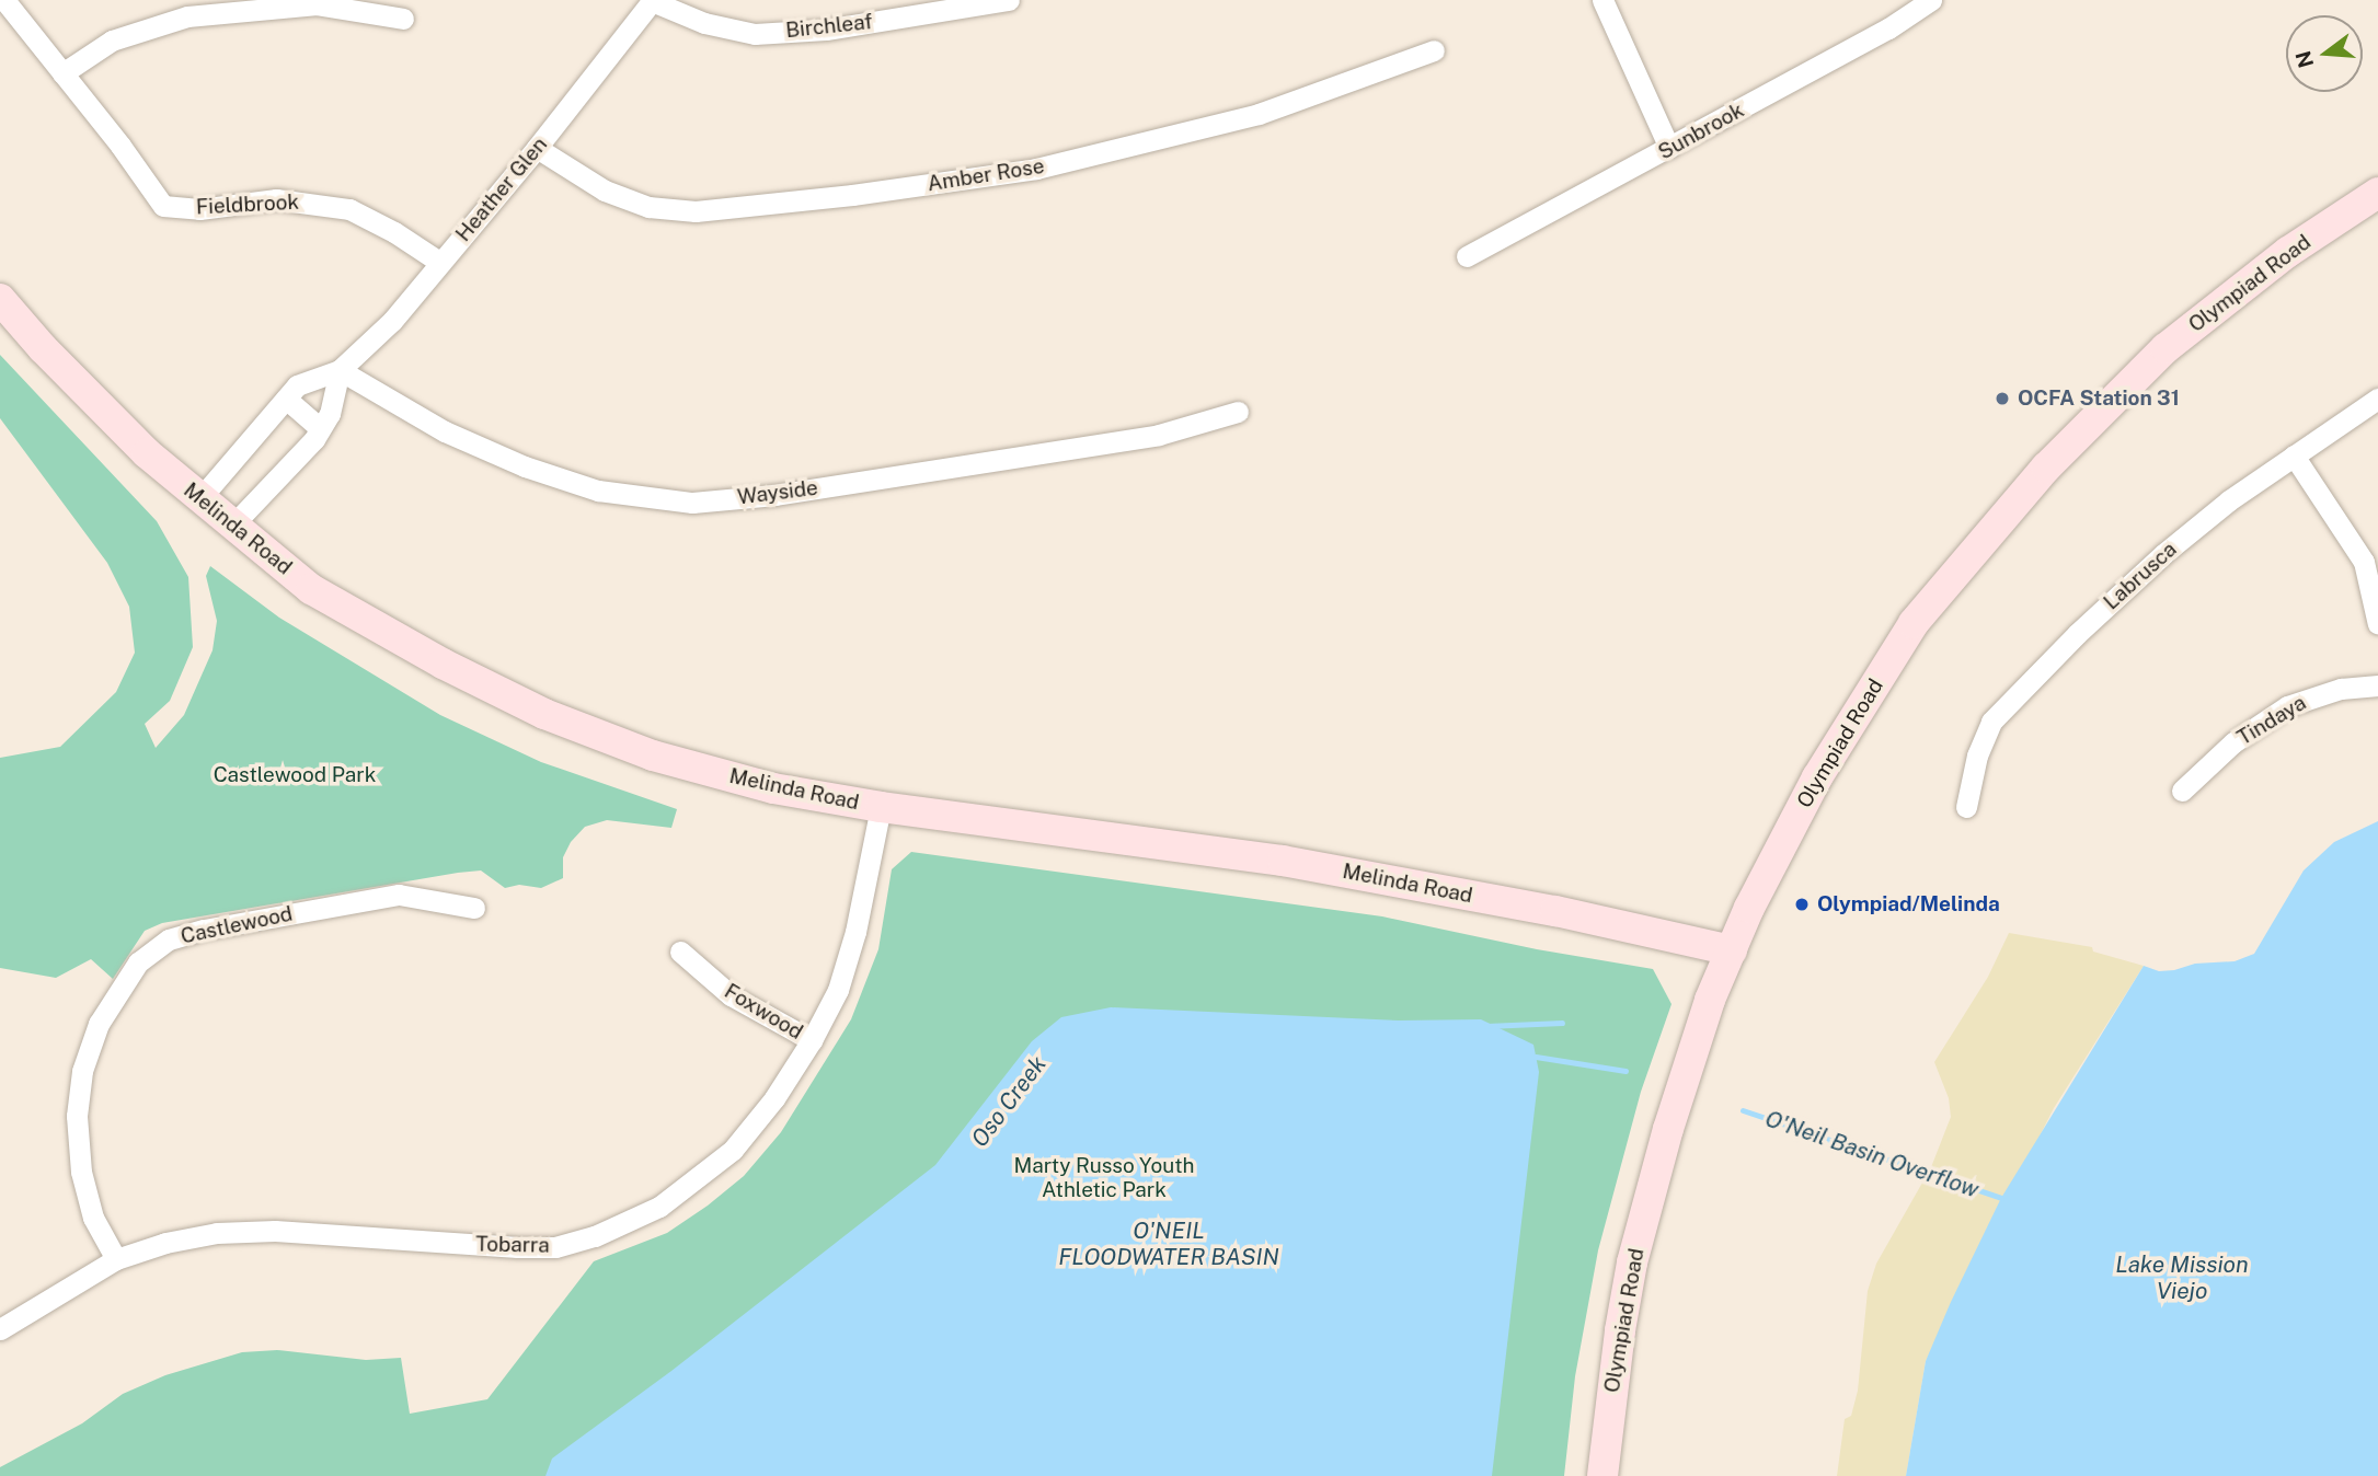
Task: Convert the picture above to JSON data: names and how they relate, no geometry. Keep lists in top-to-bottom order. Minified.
{"streets":{"main road":["Olympiad Road","Melinda Road"],"street":["Birchleaf","Sunbrook","Amber Rose","Heather Glen","Fieldbrook","Wayside","Labrusca","Tindaya","Castlewood","Foxwood","Tobarra"]},"crossings":[["Birchleaf","Heather Glen"],["Amber Rose","Heather Glen"],["Heather Glen","Fieldbrook"],["Heather Glen","Wayside"],["Heather Glen","Melinda Road"],["Olympiad Road","Melinda Road"],["Melinda Road","Tobarra"],["Castlewood","Tobarra"],["Foxwood","Tobarra"]],"water":["Oso Creek","O'Neil Basin Overflow","O'NEIL FLOODWATER BASIN","Lake Mission Viejo"],"parks":["Castlewood Park","Marty Russo Youth Athletic Park"],"places":["OCFA Station 31","Olympiad/Melinda"],"north":"left"}
